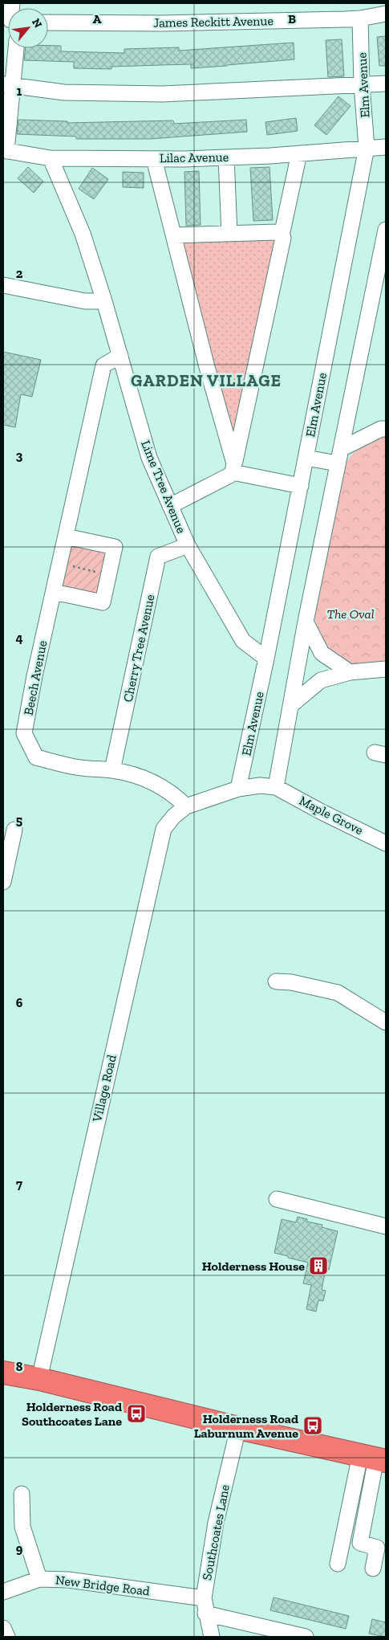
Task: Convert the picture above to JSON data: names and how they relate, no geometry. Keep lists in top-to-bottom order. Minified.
{"streets":{"street":["James Reckitt Avenue","Elm Avenue","Lilac Avenue","Lime Tree Avenue","Cherry Tree Avenue","Beech Avenue","Maple Grove","Village Road","Southcoates Lane","New Bridge Road"]},"crossings":[["James Reckitt Avenue","Elm Avenue"],["Elm Avenue","Lilac Avenue"],["Elm Avenue","Lime Tree Avenue"],["Lilac Avenue","Lime Tree Avenue"],["Lime Tree Avenue","Cherry Tree Avenue"],["Lime Tree Avenue","Beech Avenue"],["Cherry Tree Avenue","Beech Avenue"],["Beech Avenue","Village Road"],["Southcoates Lane","New Bridge Road"]],"districts":["GARDEN VILLAGE"],"parks":["The Oval"],"places":{"building":["Holderness House"],"bus stop":["Holderness Road Southcoates Lane","Holderness Road Laburnum Avenue"]},"north":"top right","grid":{"columns":["A","B"],"rows":["1","2","3","4","5","6","7","8","9"]}}
